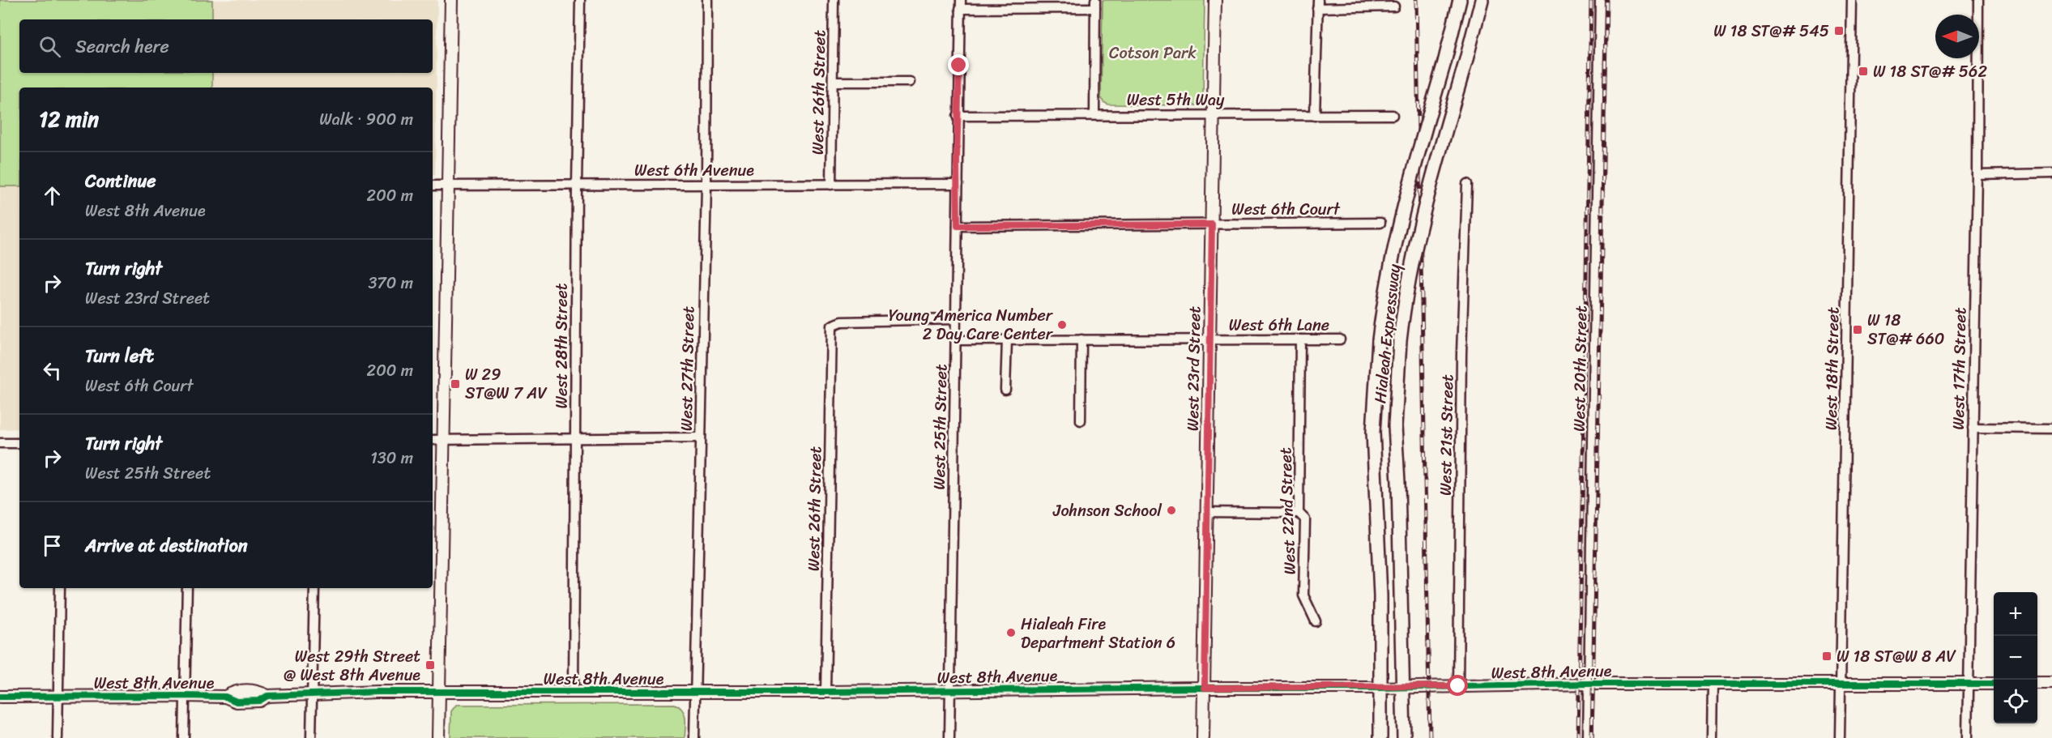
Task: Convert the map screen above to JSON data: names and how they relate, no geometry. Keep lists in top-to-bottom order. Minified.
{"streets":{"main road":["Hialeah Expressway"],"street":["West 26th Street","West 5th Way","West 6th Avenue","West 6th Court","West 6th Lane","West 28th Street","West 27th Street","West 23rd Street","West 20th Street","West 18th Street","West 17th Street","West 25th Street","West 21st Street","West 22nd Street","West 8th Avenue"]},"crossings":[["West 26th Street","West 6th Avenue"],["West 26th Street","West 25th Street"],["West 26th Street","West 8th Avenue"],["West 5th Way","West 23rd Street"],["West 5th Way","West 25th Street"],["West 6th Avenue","West 28th Street"],["West 6th Avenue","West 27th Street"],["West 6th Avenue","West 25th Street"],["West 6th Court","West 23rd Street"],["West 6th Court","West 25th Street"],["West 6th Lane","West 23rd Street"],["West 6th Lane","West 25th Street"],["West 6th Lane","West 22nd Street"],["Hialeah Expressway","West 8th Avenue"],["West 28th Street","West 8th Avenue"],["West 27th Street","West 8th Avenue"],["West 23rd Street","West 8th Avenue"],["West 20th Street","West 8th Avenue"],["West 18th Street","West 8th Avenue"],["West 17th Street","West 8th Avenue"],["West 25th Street","West 8th Avenue"],["West 21st Street","West 8th Avenue"]],"parks":["Cotson Park"],"places":{"transit":["W 18 ST@# 545","W 18 ST@# 562","W 18 ST@# 660","W 29 ST@W 7 AV","W 18 ST@W 8 AV","West 29th Street @ West 8th Avenue"],"other":["Young America Number 2 Day Care Center","Johnson School","Hialeah Fire Department Station 6"]},"north":"left","page":{"search":"Search here","heading":["12 min","Walk · 900 m"],"list":[["Continue","West 8th Avenue","200 m"],["Turn right","West 23rd Street","370 m"],["Turn left","West 6th Court","200 m"],["Turn right","West 25th Street","130 m"],"Arrive at destination"],"map_buttons":["+","−"]}}
